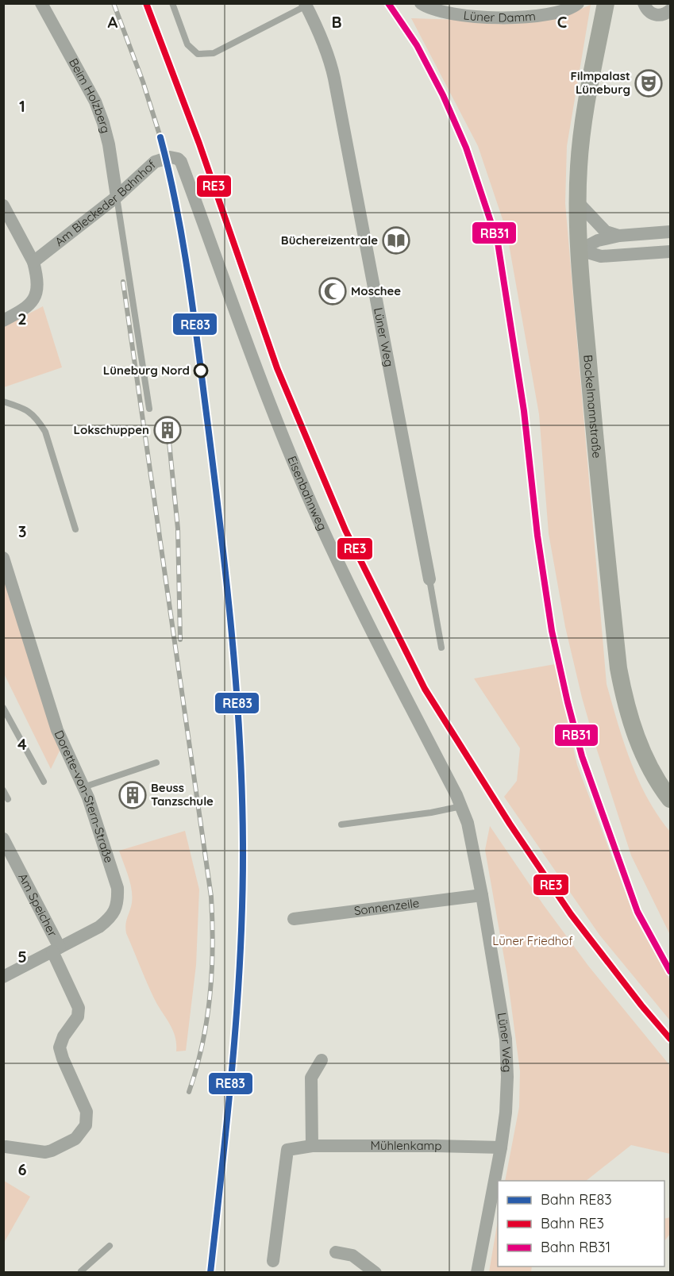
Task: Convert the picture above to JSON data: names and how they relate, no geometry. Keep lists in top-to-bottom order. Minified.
{"streets":{"main road":["Bockelmannstraße"],"street":["Lüner Damm","Beim Holzberg","Am Bleckeder Bahnhof","Lüner Weg","Eisenbahnweg","Dorette-von-Stern-Straße","Am Speicher","Sonnenzeile","Mühlenkamp"]},"crossings":[["Beim Holzberg","Am Bleckeder Bahnhof"],["Am Bleckeder Bahnhof","Eisenbahnweg"],["Lüner Weg","Eisenbahnweg"],["Lüner Weg","Sonnenzeile"],["Lüner Weg","Mühlenkamp"],["Dorette-von-Stern-Straße","Am Speicher"]],"parks":["Lüner Friedhof"],"places":{"theatre":["Filmpalast Lüneburg"],"library":["Büchereizentrale"],"mosque":["Moschee"],"other":["Lüneburg Nord"],"building":["Lokschuppen","Beuss Tanzschule"]},"lines":["rail line RE3","rail line RB31","rail line RE83"],"legend":["Bahn RE83","Bahn RE3","Bahn RB31"],"grid":{"columns":["A","B","C"],"rows":["1","2","3","4","5","6"]}}
